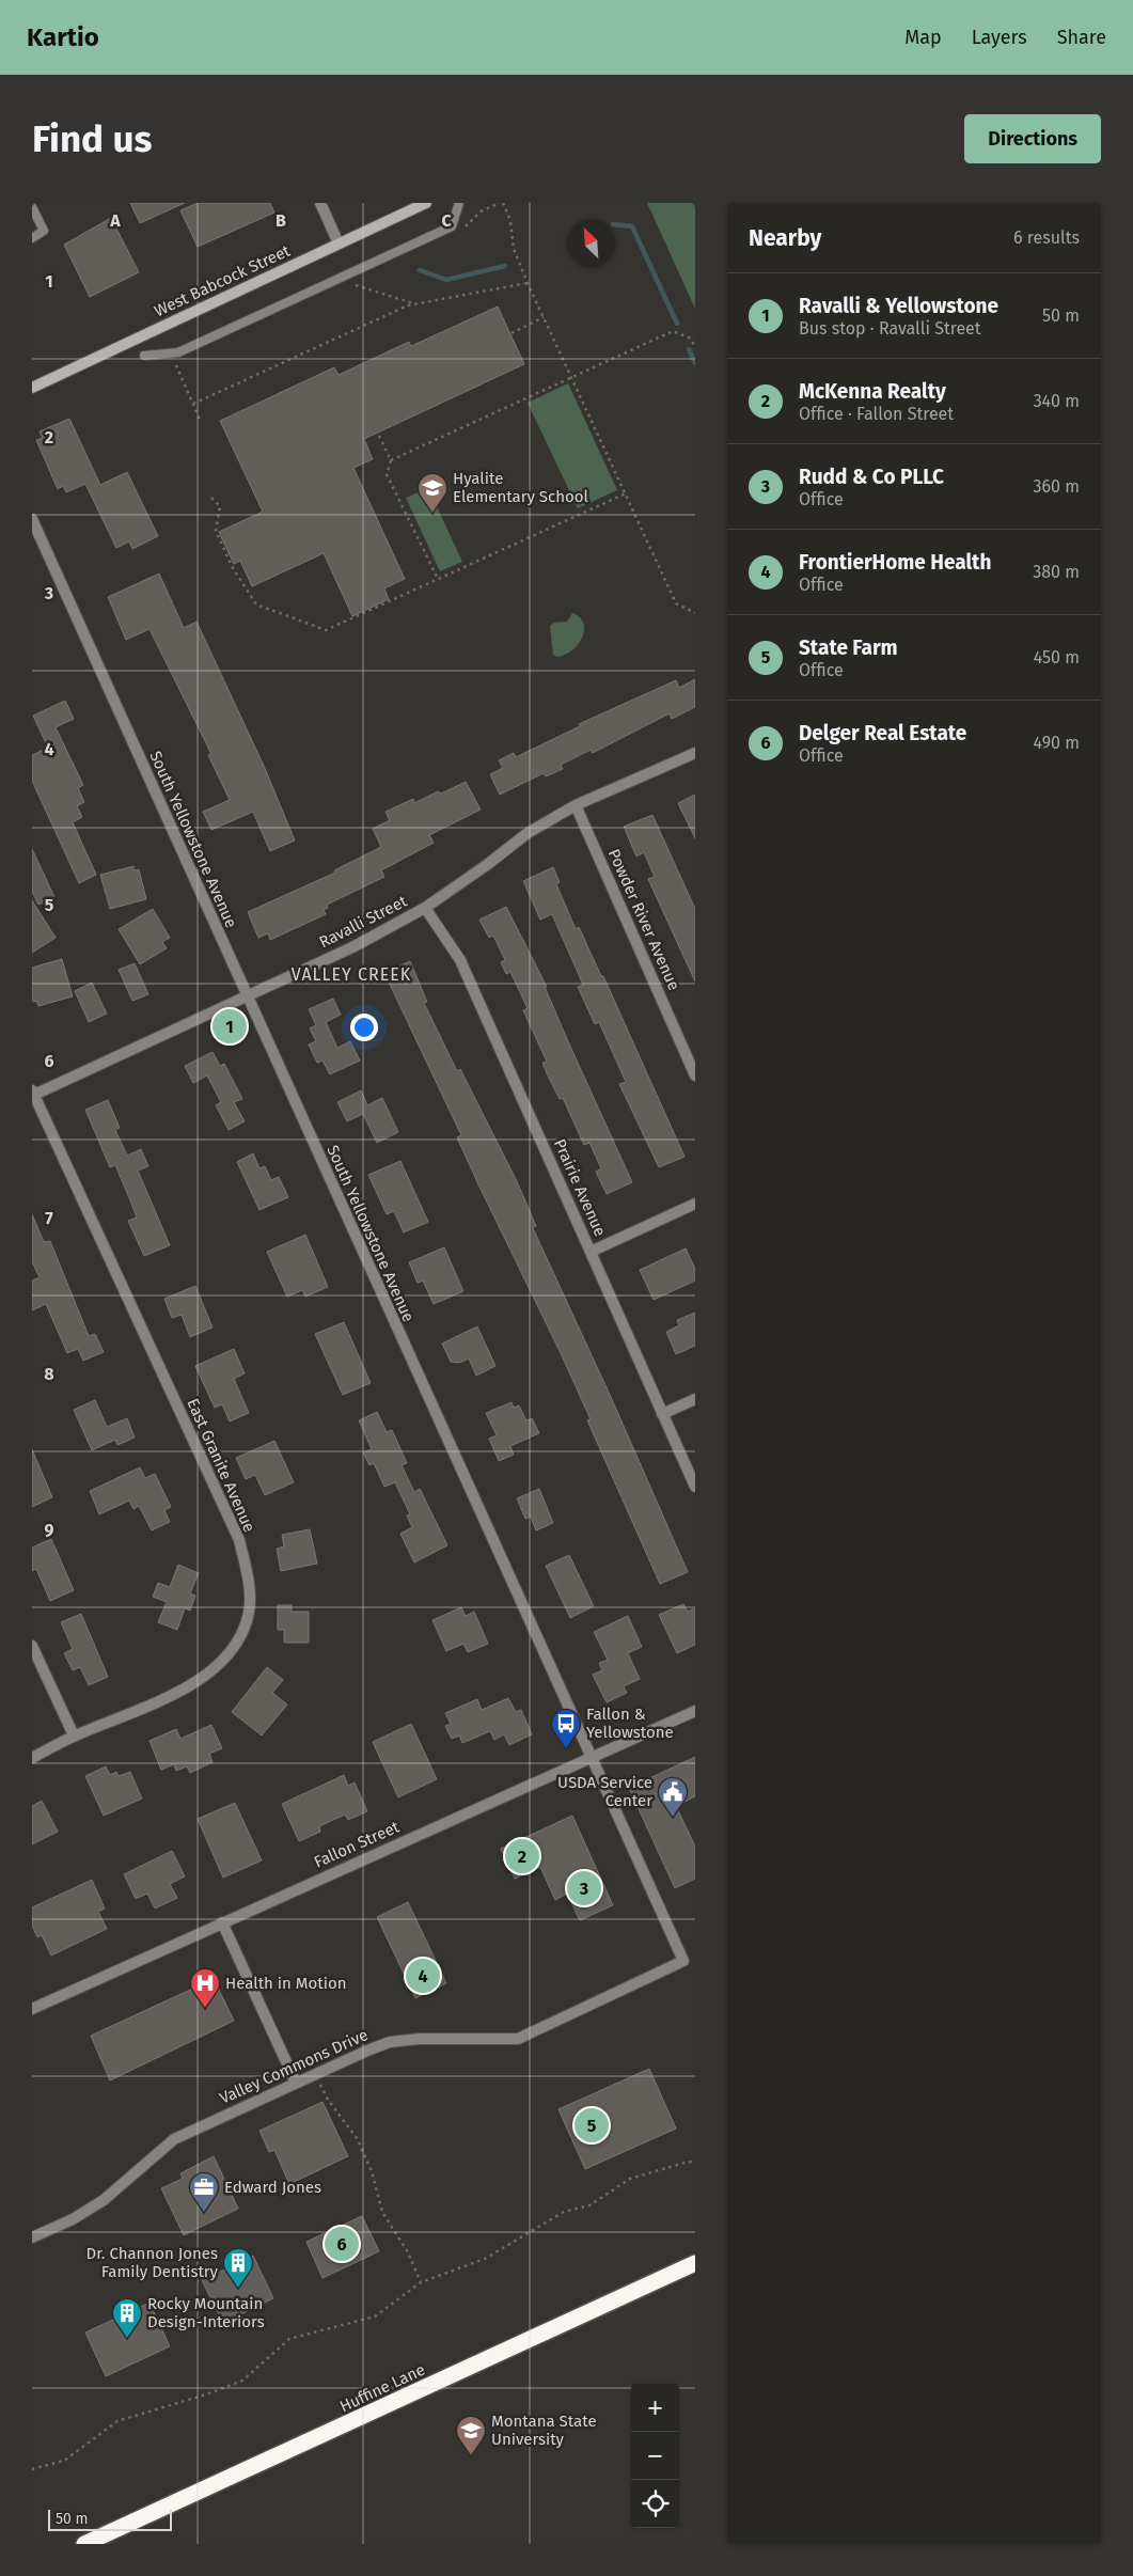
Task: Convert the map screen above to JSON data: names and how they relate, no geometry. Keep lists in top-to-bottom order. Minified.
{"streets":{"highway":["Huffine Lane"],"street":["West Babcock Street","South Yellowstone Avenue","Powder River Avenue","Ravalli Street","Prairie Avenue","East Granite Avenue","Fallon Street","Valley Commons Drive"]},"crossings":[["South Yellowstone Avenue","Ravalli Street"],["South Yellowstone Avenue","Fallon Street"],["South Yellowstone Avenue","Valley Commons Drive"],["Powder River Avenue","Ravalli Street"],["Ravalli Street","Prairie Avenue"],["Ravalli Street","East Granite Avenue"]],"districts":["VALLEY CREEK"],"places":{"school or university":["Hyalite Elementary School","Montana State University"],"bus stop":["Fallon & Yellowstone"],"public building":["USDA Service Center"],"hospital":["Health in Motion"],"office":["Edward Jones"],"building":["Dr. Channon Jones Family Dentistry","Rocky Mountain Design-Interiors"]},"scale_bar":"50 m","north":"top left","page":{"header":"Kartio","nav":["Map","Layers","Share"],"buttons":"Directions","title":"Find us","heading":["Nearby","6 results"],"list":[{"mark":"1","name":"Ravalli & Yellowstone","note":"Bus stop · Ravalli Street","value":"50 m"},{"mark":"2","name":"McKenna Realty","note":"Office · Fallon Street","value":"340 m"},{"mark":"3","name":"Rudd & Co PLLC","note":"Office","value":"360 m"},{"mark":"4","name":"FrontierHome Health","note":"Office","value":"380 m"},{"mark":"5","name":"State Farm","note":"Office","value":"450 m"},{"mark":"6","name":"Delger Real Estate","note":"Office","value":"490 m"}],"pins":["1","2","3","4","5","6"],"map_buttons":["+","−"],"scale":"50 m"},"grid":{"columns":["A","B","C"],"rows":["1","2","3","4","5","6","7","8","9"]}}
